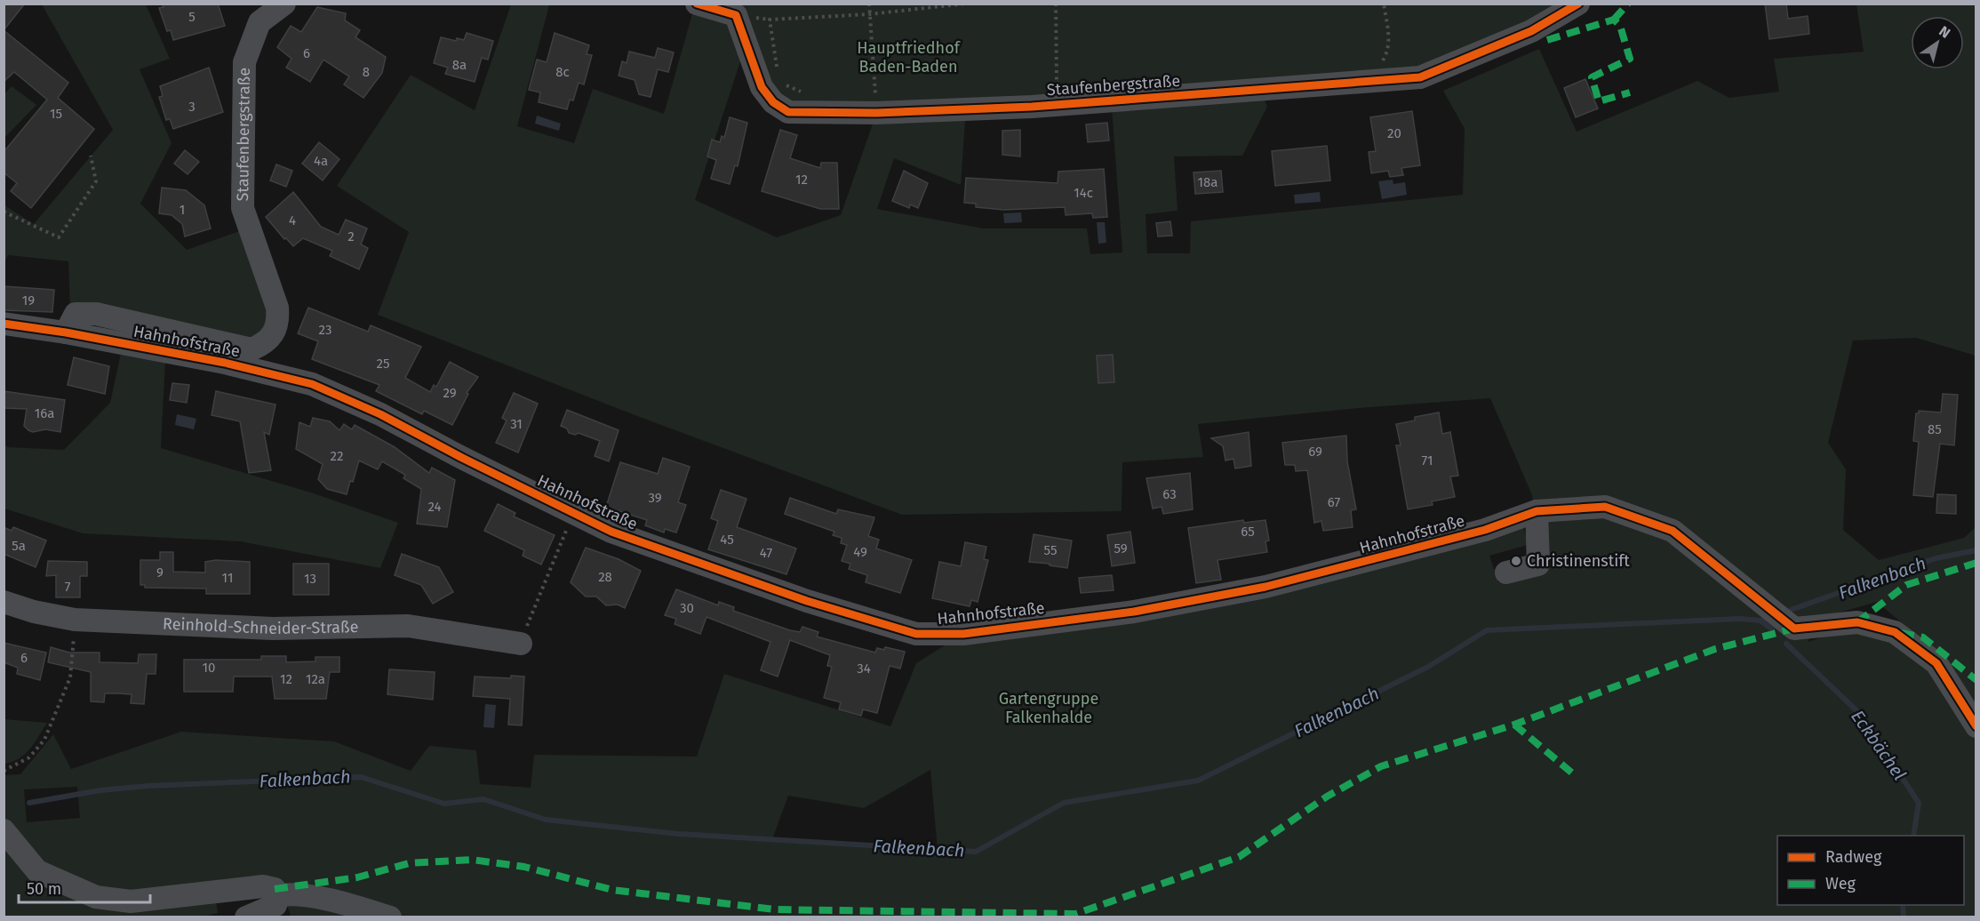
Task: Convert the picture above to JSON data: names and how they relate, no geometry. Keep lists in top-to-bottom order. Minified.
{"streets":{"street":["Staufenbergstraße","Hahnhofstraße","Reinhold-Schneider-Straße"]},"crossings":[["Staufenbergstraße","Hahnhofstraße"]],"water":["Falkenbach","Eckbächel"],"parks":["Hauptfriedhof Baden-Baden","Gartengruppe Falkenhalde"],"places":["Christinenstift"],"house_numbers":["5","6","8a","8","8c","3","15","20","4a","12","18a","14c","1","4","2","19","23","25","29","16a","31","85","69","22","71","63","39","67","24","65","45","5a","59","55","49","47","9","28","11","13","7","30","6","10","34","12","12a"],"legend":["Radweg","Weg"],"scale_bar":"50 m","north":"top right"}
